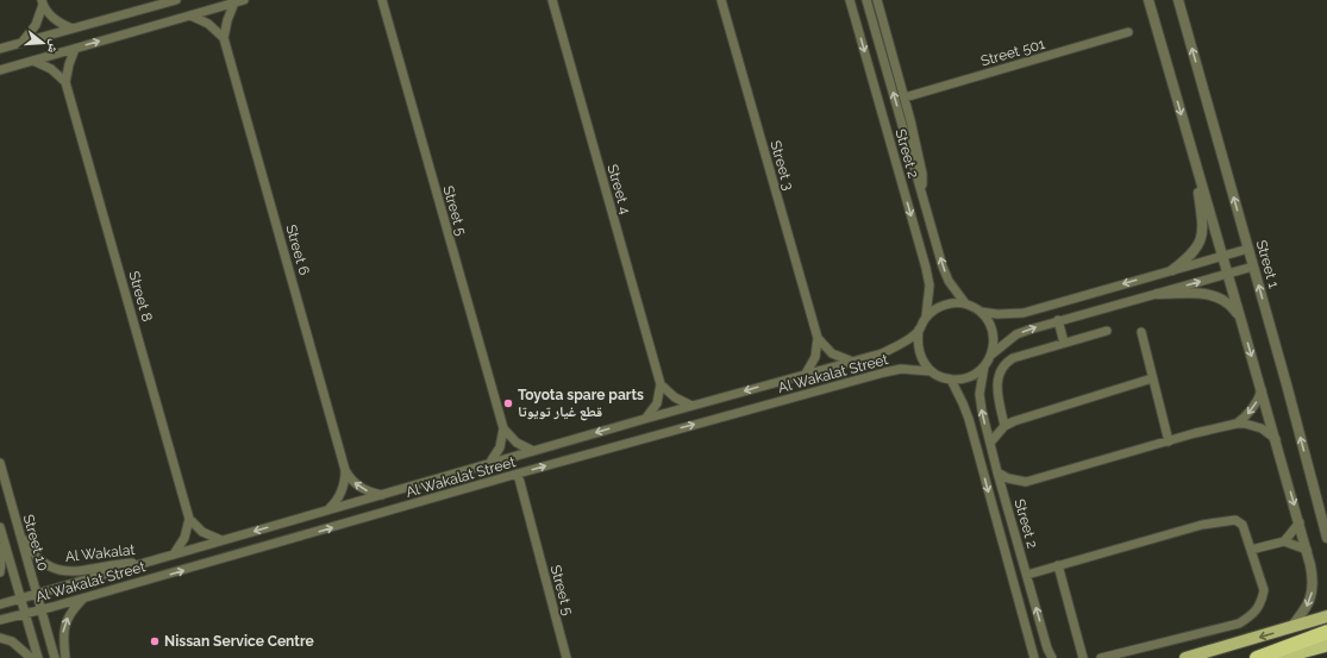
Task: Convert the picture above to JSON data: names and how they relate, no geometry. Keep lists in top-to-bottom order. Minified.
{"streets":{"street":["Street 501","Street 2","Street 3","Street 4","Street 5","Street 6","Street 1","Street 8","Al Wakalat Street","Street 10","Al Wakalat"]},"crossings":[["Street 501","Street 2"],["Street 2","Al Wakalat Street"],["Street 3","Al Wakalat Street"],["Street 5","Al Wakalat Street"],["Street 6","Al Wakalat Street"],["Al Wakalat Street","Street 10"],["Al Wakalat Street","Al Wakalat"],["Street 10","Al Wakalat"]],"places":["Toyota spare parts قطع غيار تويوتا","Nissan Service Centre"],"north":"right"}
